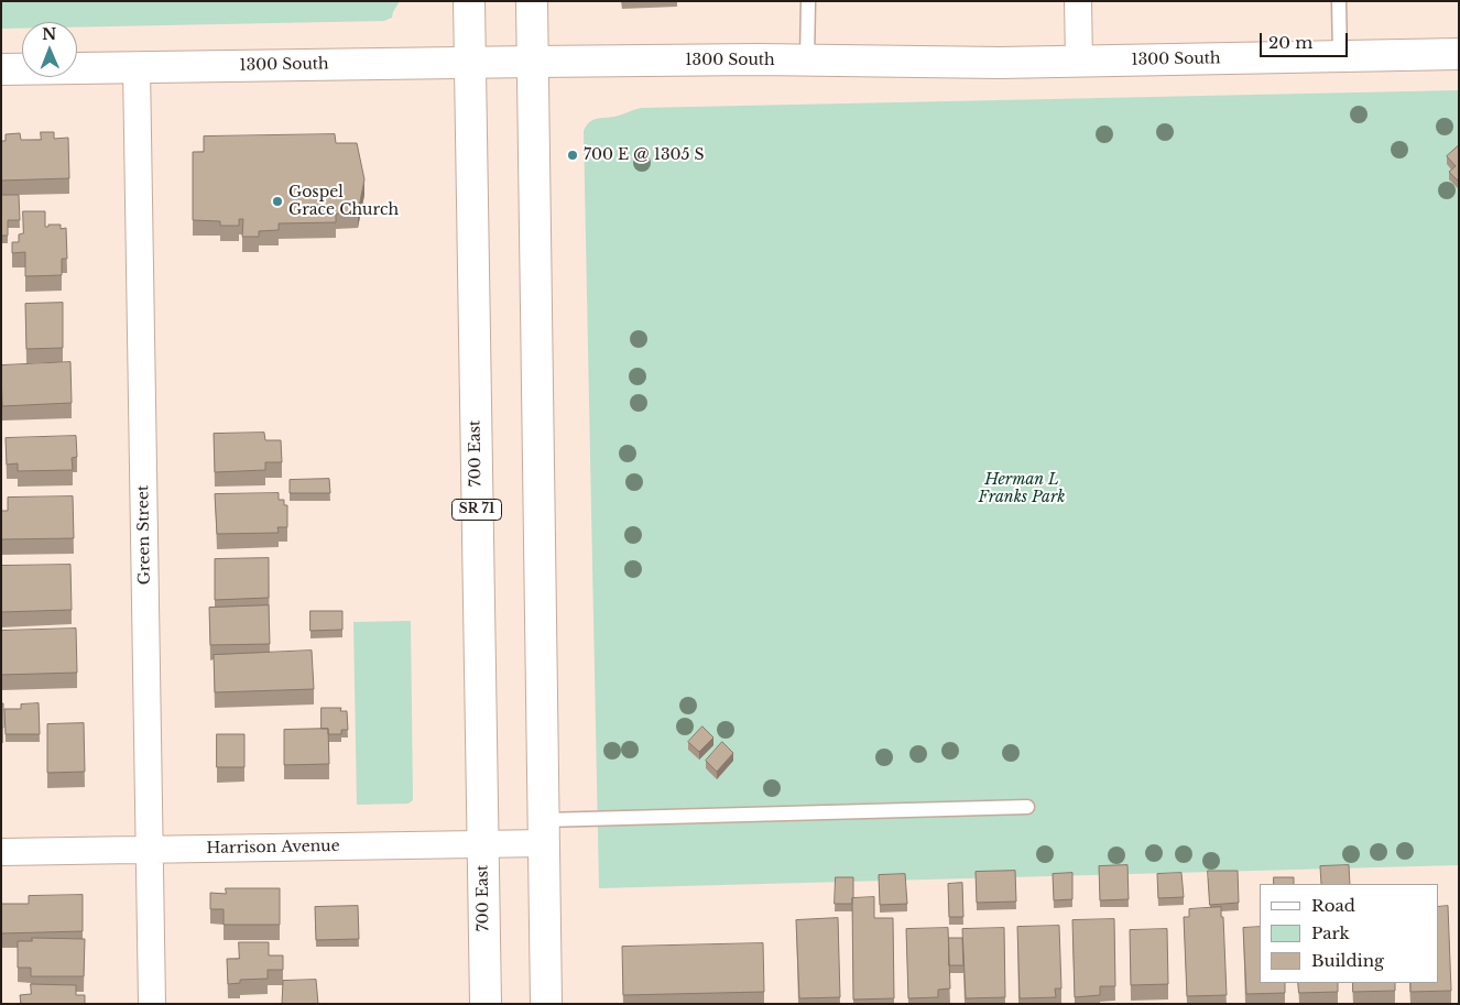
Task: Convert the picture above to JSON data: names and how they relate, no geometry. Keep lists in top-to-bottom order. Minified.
{"streets":{"main road":["1300 South","700 East","SR 71"],"street":["Green Street","Harrison Avenue"]},"crossings":[["1300 South","700 East"],["1300 South","Green Street"],["700 East","Harrison Avenue"],["Green Street","Harrison Avenue"]],"parks":["Herman L Franks Park"],"places":["700 E @ 1305 S","Gospel Grace Church"],"legend":["Road","Park","Building"],"scale_bar":"20 m","north":"top"}
